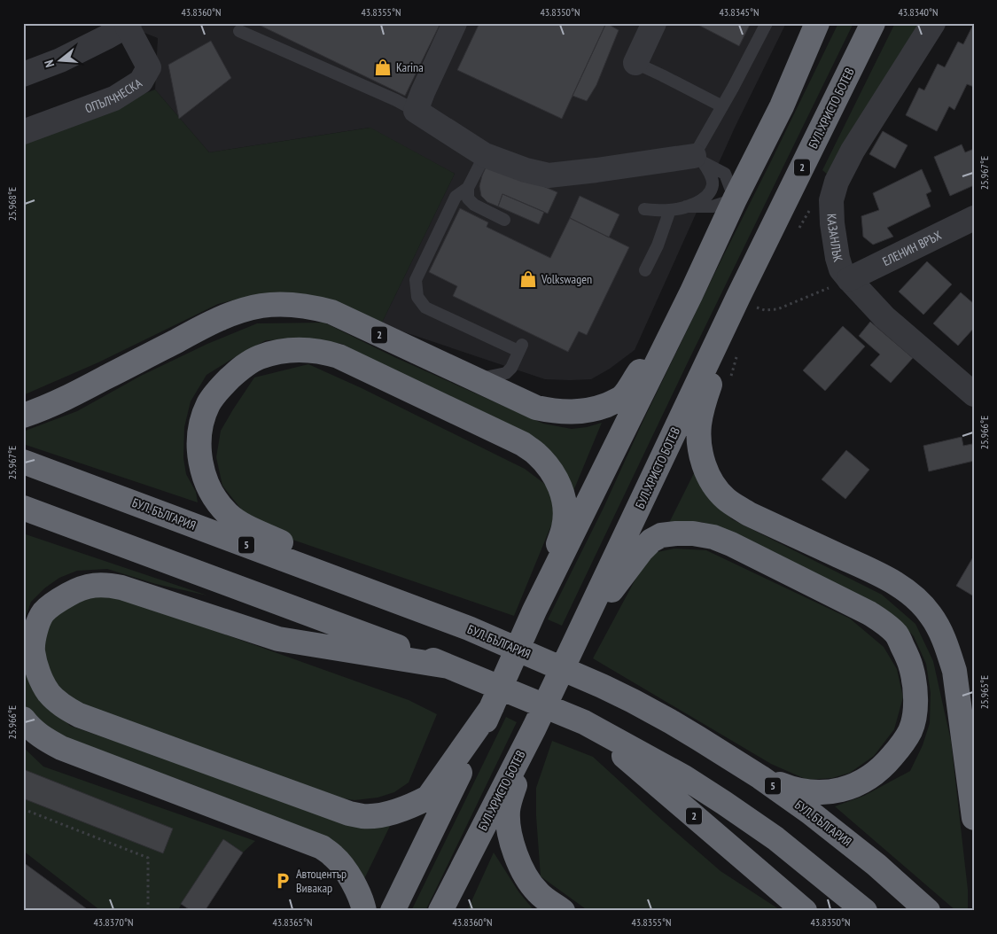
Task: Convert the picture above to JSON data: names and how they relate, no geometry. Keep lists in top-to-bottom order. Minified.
{"streets":{"highway":["БУЛ. ХРИСТО БОТЕВ","2","БУЛ. БЪЛГАРИЯ","5"],"street":["ОПЪЛЧНЕСКА","КАЗАНЛЪК","ЕЛЕНИН ВРЪХ"]},"crossings":[["БУЛ. ХРИСТО БОТЕВ","2"],["КАЗАНЛЪК","ЕЛЕНИН ВРЪХ"]],"places":{"shop":["Karina","Volkswagen"],"parking":["Автоцентър Вивакар"]},"north":"left","coordinates":["43.8360°N","43.8355°N","43.8350°N","43.8345°N","43.8340°N","25.967°E","25.968°E","25.966°E","25.965°E","43.8370°N","43.8365°N"]}
